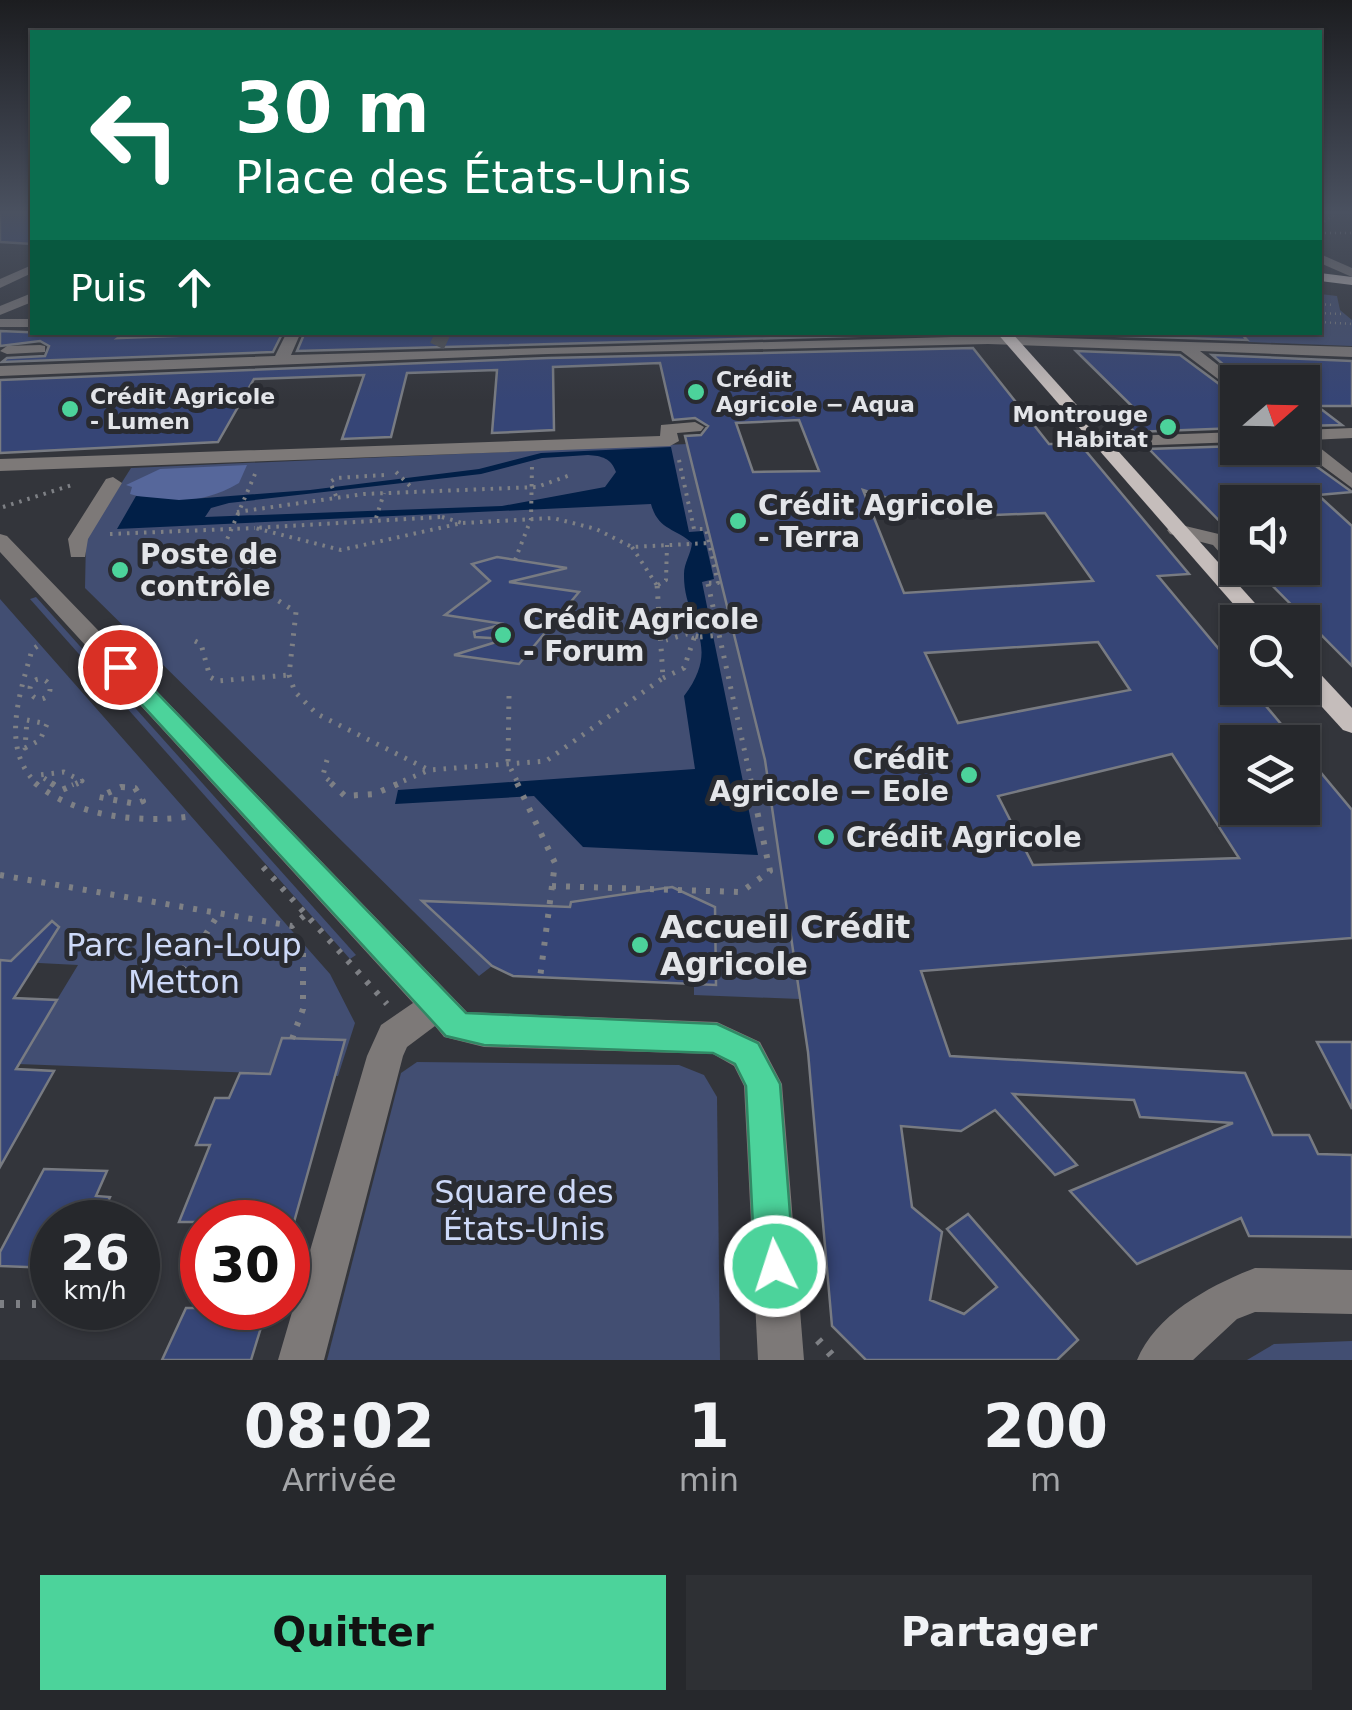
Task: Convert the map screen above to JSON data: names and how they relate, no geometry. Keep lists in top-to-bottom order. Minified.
{"parks":["Parc Jean-Loup Metton","Square des États-Unis"],"places":["Crédit Agricole − Aqua","Crédit Agricole - Lumen","Montrouge Habitat","Crédit Agricole - Terra","Poste de contrôle","Crédit Agricole - Forum","Crédit Agricole − Eole","Crédit Agricole","Accueil Crédit Agricole"],"north":"right","page":{"turn":["30 m","Place des États-Unis"],"then":"Puis","speed":"26 km/h","limit":"30","eta":["08:02","Arrivée","1","min","200","m"],"buttons":["Quitter","Partager"]}}
